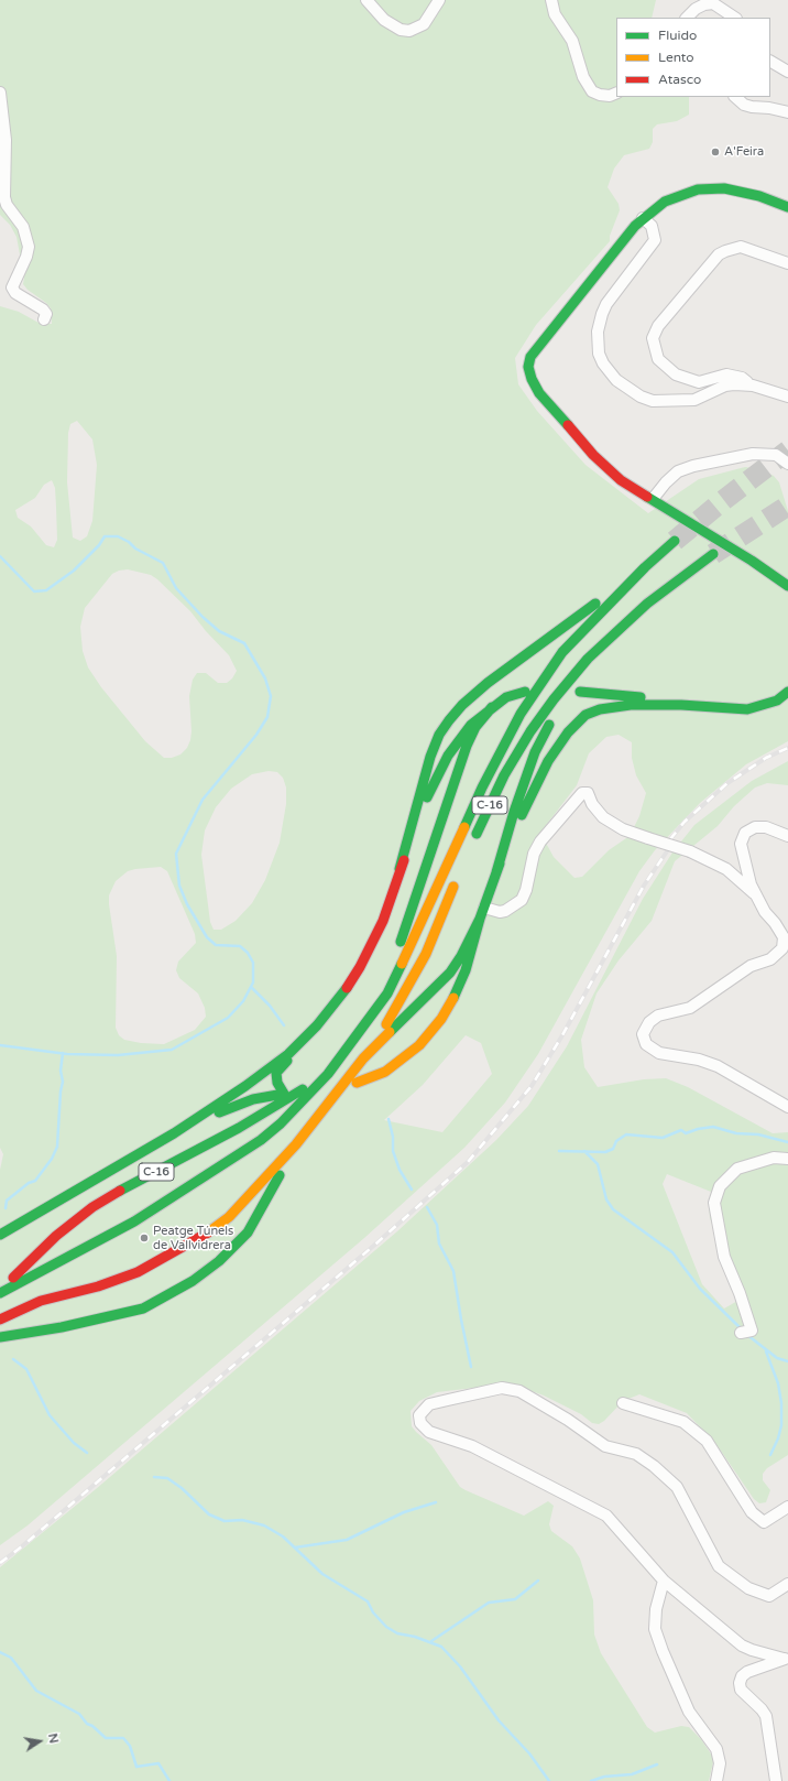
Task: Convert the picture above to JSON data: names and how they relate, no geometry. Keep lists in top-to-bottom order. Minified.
{"streets":{"main road":["C-16"]},"places":["A'Feira","Peatge Túnels de Vallvidrera"],"legend":["Fluido","Lento","Atasco"],"north":"right"}
